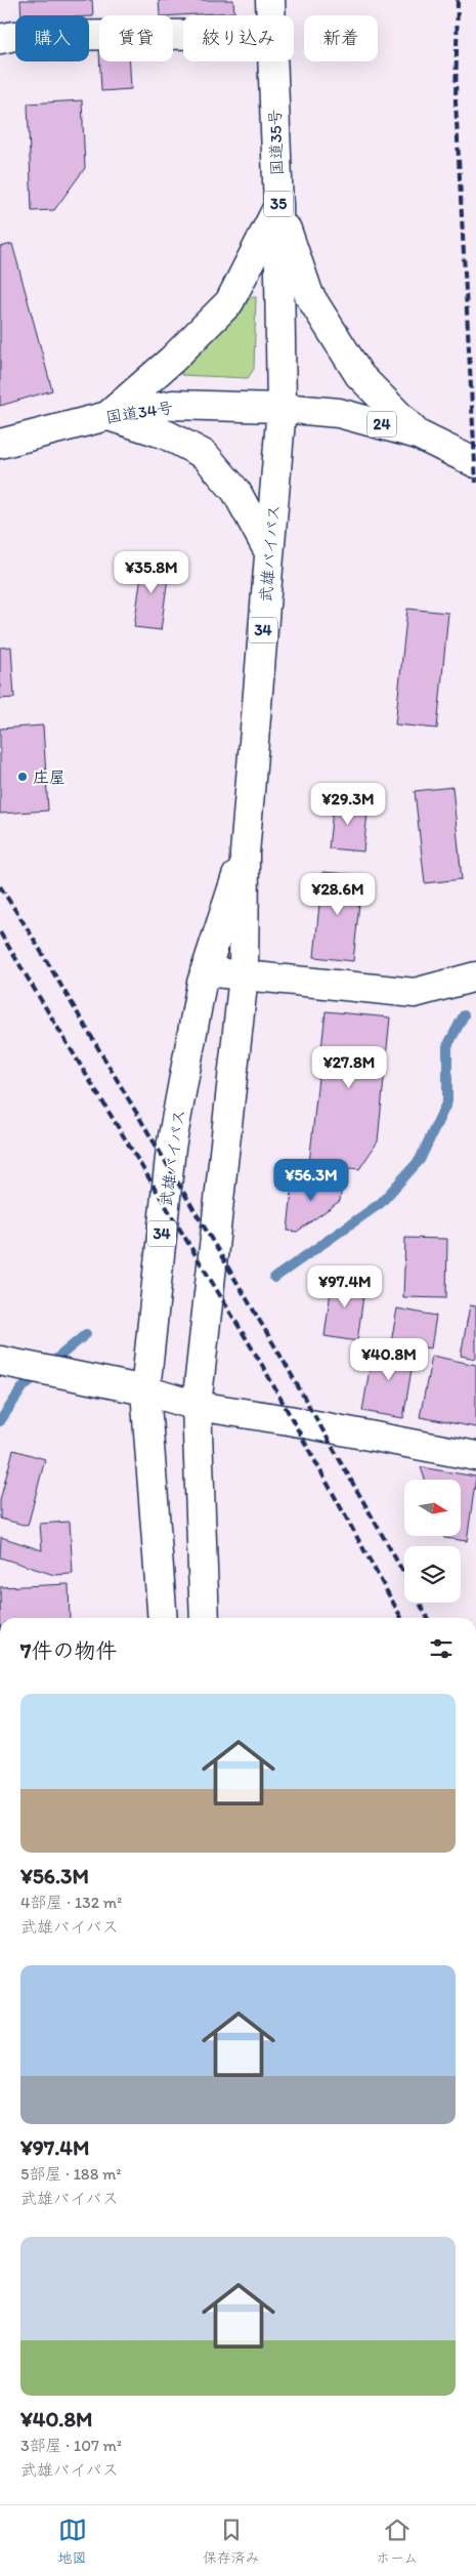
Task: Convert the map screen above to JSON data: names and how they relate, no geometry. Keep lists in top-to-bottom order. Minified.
{"streets":{"main road":["国道35号","35","国道34号","24","武雄バイパス","34"]},"crossings":[["国道35号","国道34号"],["国道35号","24"],["国道35号","武雄バイパス"],["国道34号","24"],["国道34号","武雄バイパス"],["24","武雄バイパス"]],"places":["庄屋"],"north":"right","page":{"chip":["購入","賃貸","絞り込み","新着"],"price":["¥35.8M","¥29.3M","¥28.6M","¥27.8M","¥56.3M","¥97.4M","¥40.8M"],"heading":"7件の物件","list":[{"name":"¥56.3M","note":"4部屋 · 132 m² · 武雄バイパス"},{"name":"¥97.4M","note":"5部屋 · 188 m² · 武雄バイパス"},{"name":"¥40.8M","note":"3部屋 · 107 m² · 武雄バイパス"}],"tabs":["地図","保存済み","ホーム"]}}
